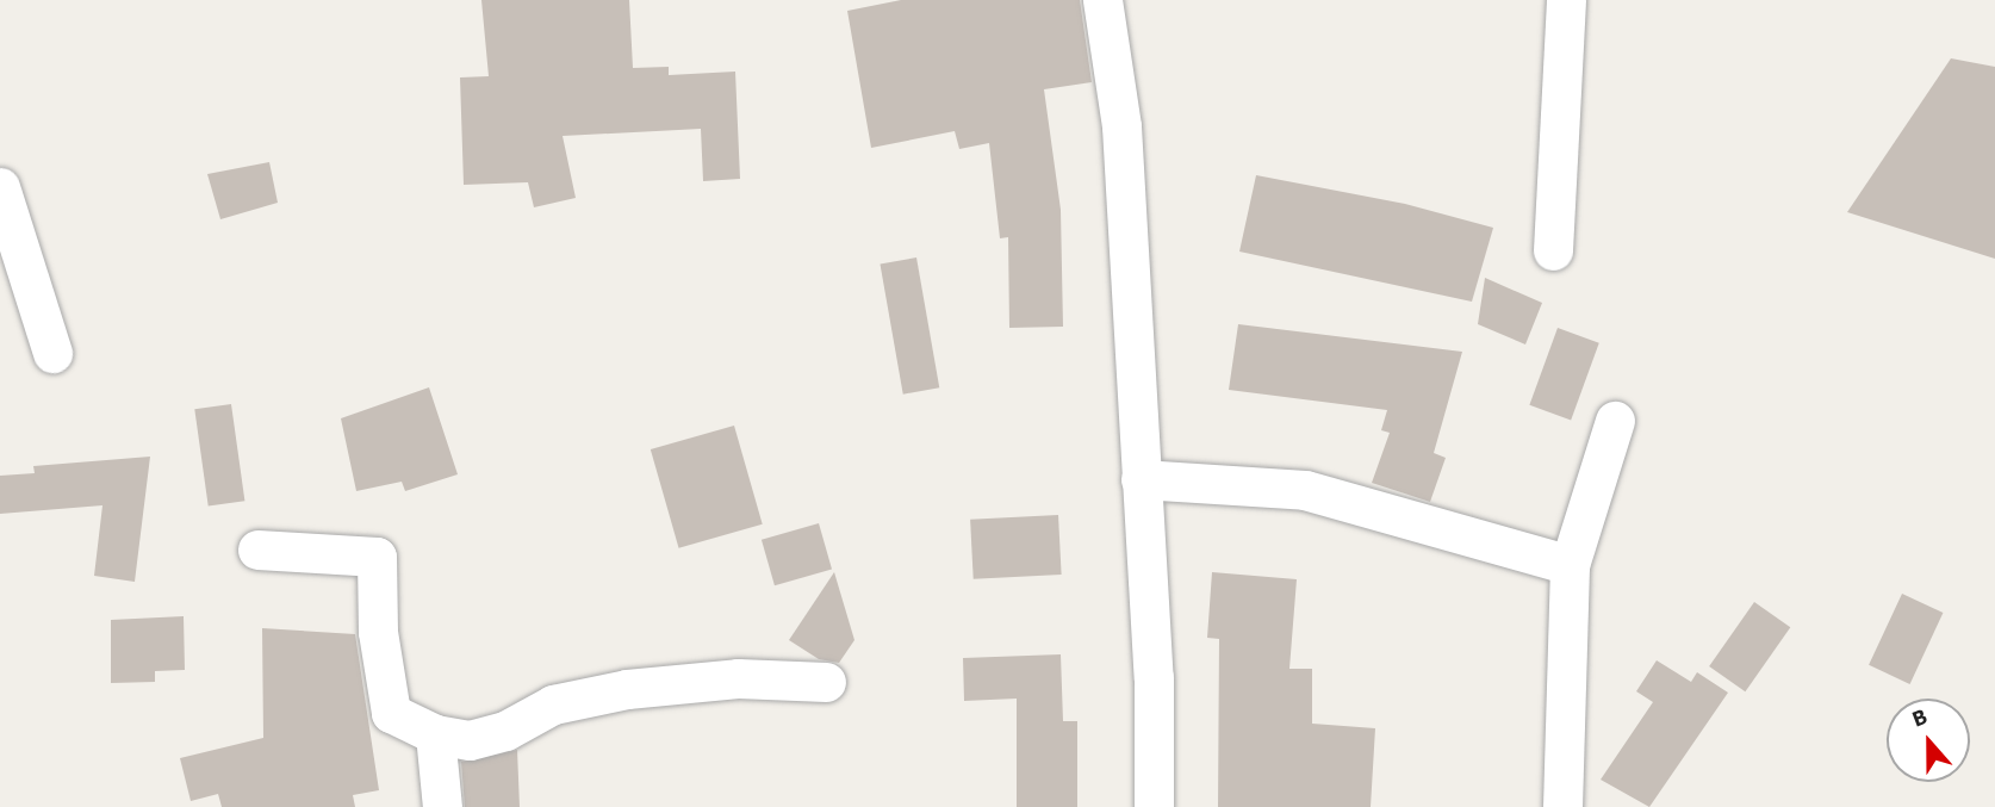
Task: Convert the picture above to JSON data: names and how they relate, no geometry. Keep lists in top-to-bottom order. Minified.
{"north":"top"}
